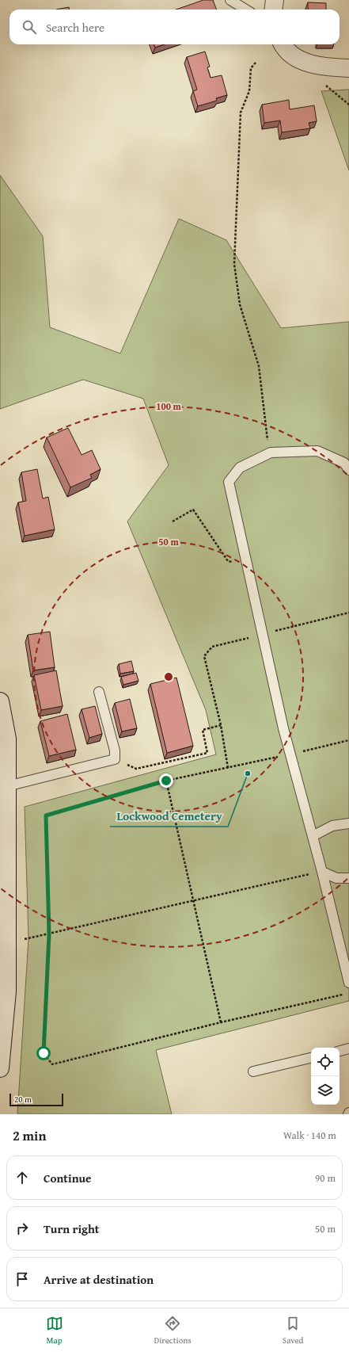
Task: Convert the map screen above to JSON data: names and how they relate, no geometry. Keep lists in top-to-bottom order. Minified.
{"places":["Lockwood Cemetery"],"scale_bar":"20 m","page":{"search":"Search here","scale":"20 m","heading":["2 min","Walk · 140 m"],"list":[["Continue","90 m"],["Turn right","50 m"],"Arrive at destination"],"nav":["Map","Directions","Saved"]},"rings":["100 m","50 m"]}
